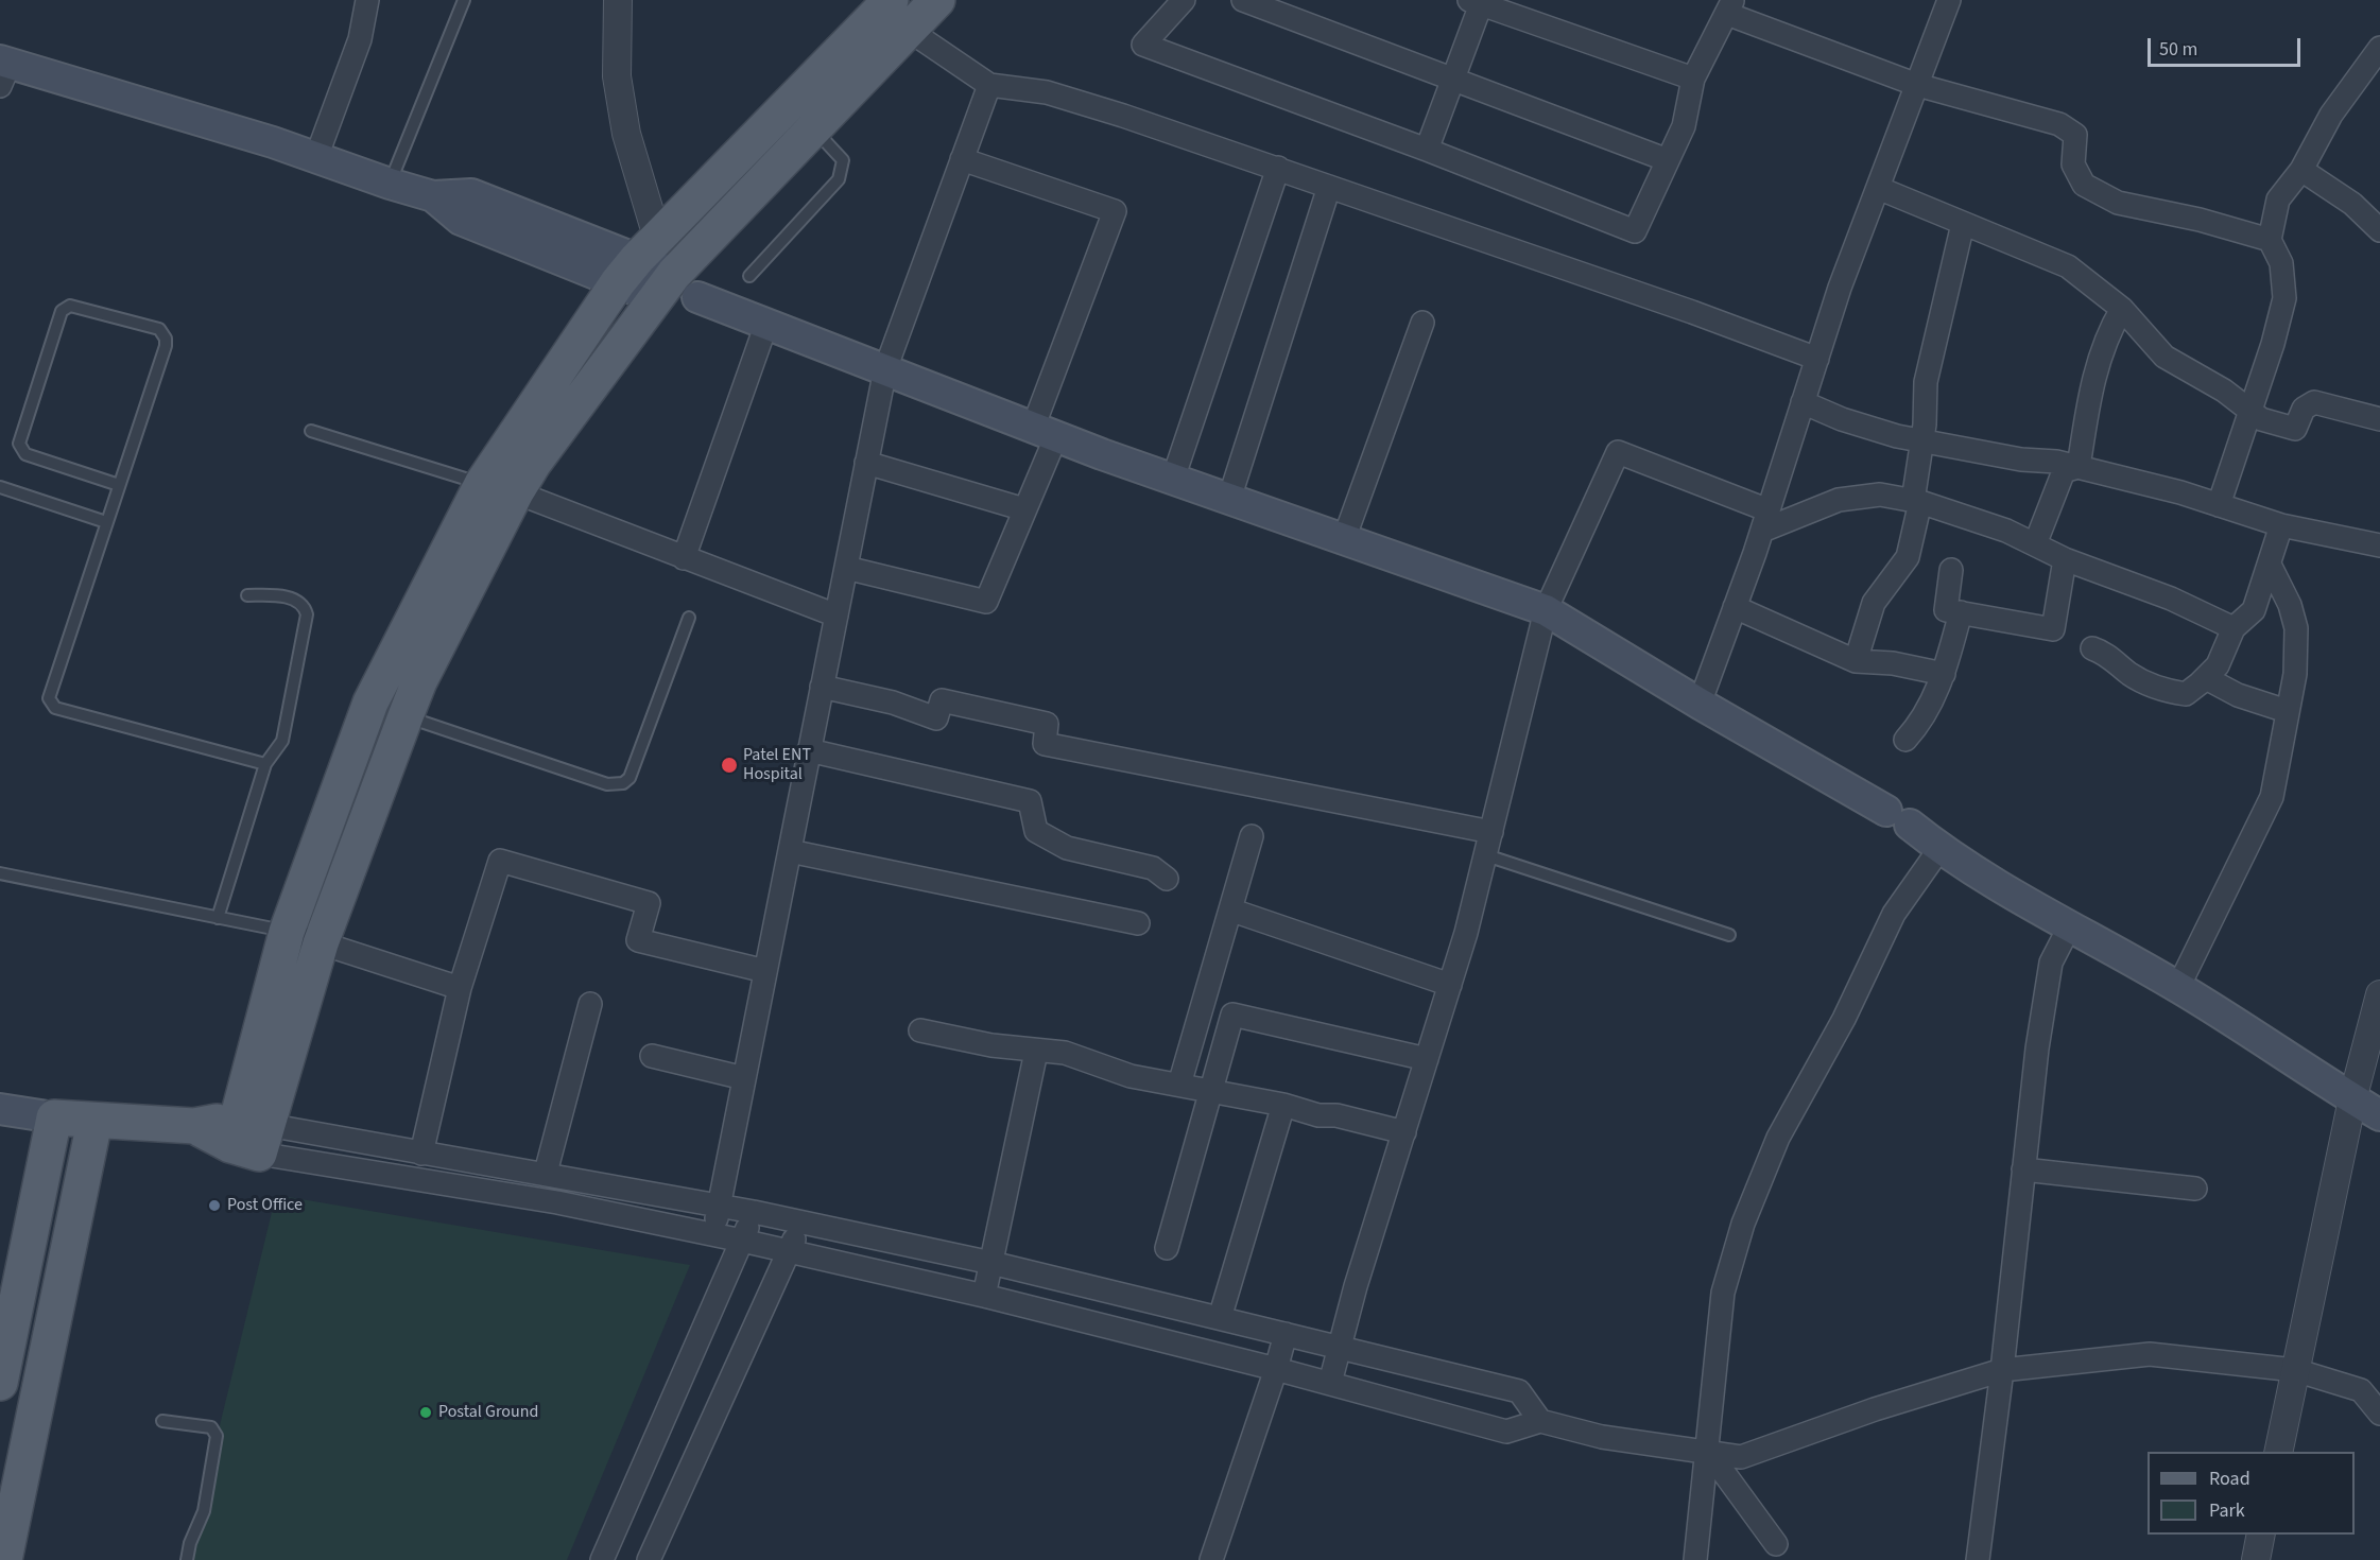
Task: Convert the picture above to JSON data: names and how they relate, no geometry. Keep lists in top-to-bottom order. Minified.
{"places":["Patel ENT Hospital","Post Office","Postal Ground"],"legend":["Road","Park"],"scale_bar":"50 m"}
